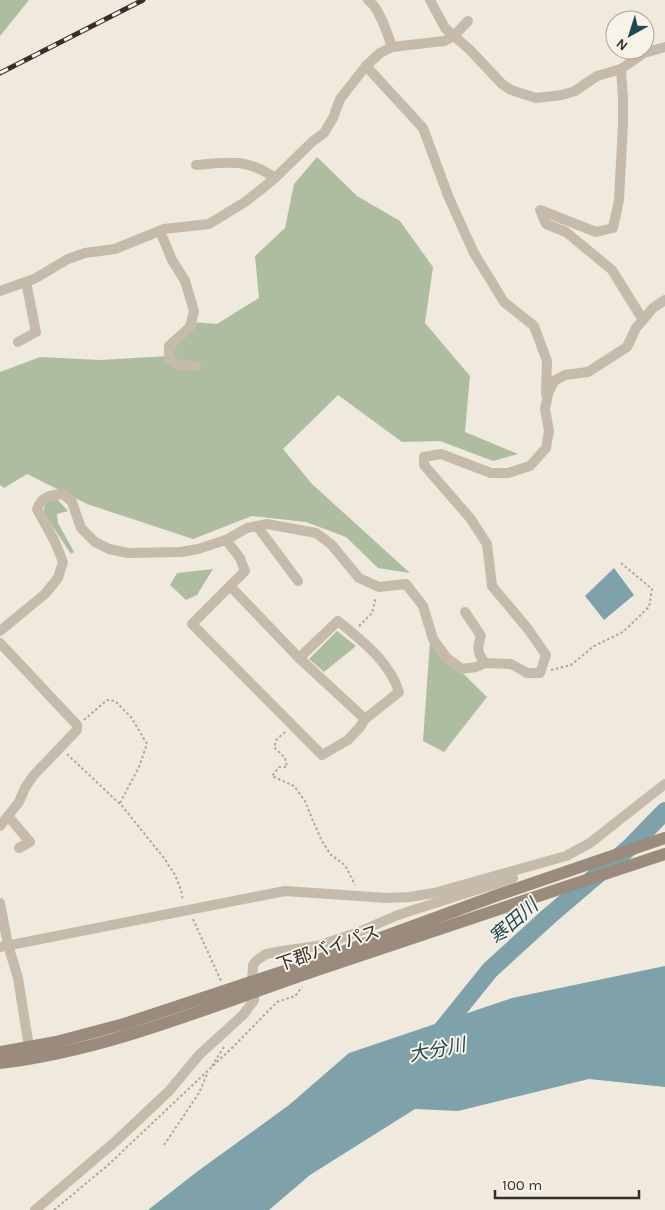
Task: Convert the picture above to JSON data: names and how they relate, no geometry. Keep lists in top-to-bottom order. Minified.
{"streets":{"street":["下郡バイパス"]},"water":["寒田川","大分川"],"scale_bar":"100 m","north":"bottom left"}
